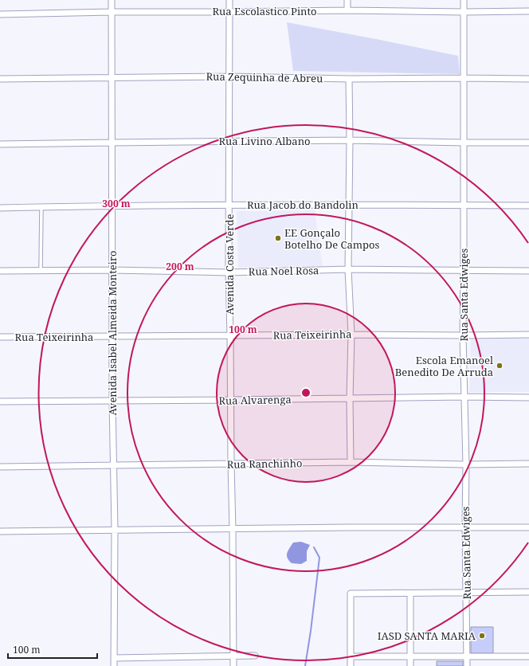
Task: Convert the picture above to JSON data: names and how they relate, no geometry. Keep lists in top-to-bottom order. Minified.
{"streets":{"street":["Rua Escolastico Pinto","Rua Zequinha de Abreu","Rua Livino Albano","Rua Jacob do Bandolin","Avenida Costa Verde","Rua Noel Rosa","Rua Santa Edwiges","Avenida Isabel Almeida Monteiro","Rua Teixeirinha","Rua Alvarenga","Rua Ranchinho"]},"crossings":[["Rua Escolastico Pinto","Avenida Costa Verde"],["Rua Escolastico Pinto","Rua Santa Edwiges"],["Rua Escolastico Pinto","Avenida Isabel Almeida Monteiro"],["Rua Zequinha de Abreu","Avenida Costa Verde"],["Rua Zequinha de Abreu","Rua Santa Edwiges"],["Rua Zequinha de Abreu","Avenida Isabel Almeida Monteiro"],["Rua Livino Albano","Avenida Costa Verde"],["Rua Livino Albano","Rua Santa Edwiges"],["Rua Livino Albano","Avenida Isabel Almeida Monteiro"],["Rua Jacob do Bandolin","Avenida Costa Verde"],["Rua Jacob do Bandolin","Rua Santa Edwiges"],["Rua Jacob do Bandolin","Avenida Isabel Almeida Monteiro"],["Avenida Costa Verde","Rua Noel Rosa"],["Avenida Costa Verde","Rua Teixeirinha"],["Avenida Costa Verde","Rua Alvarenga"],["Avenida Costa Verde","Rua Ranchinho"],["Rua Noel Rosa","Rua Santa Edwiges"],["Rua Noel Rosa","Avenida Isabel Almeida Monteiro"],["Rua Santa Edwiges","Rua Teixeirinha"],["Rua Santa Edwiges","Rua Alvarenga"],["Rua Santa Edwiges","Rua Ranchinho"],["Avenida Isabel Almeida Monteiro","Rua Teixeirinha"],["Avenida Isabel Almeida Monteiro","Rua Alvarenga"],["Avenida Isabel Almeida Monteiro","Rua Ranchinho"]],"places":["EE Gonçalo Botelho De Campos","Escola Emanoel Benedito De Arruda","IASD SANTA MARIA"],"scale_bar":"100 m","rings":["300 m","200 m","100 m"]}
